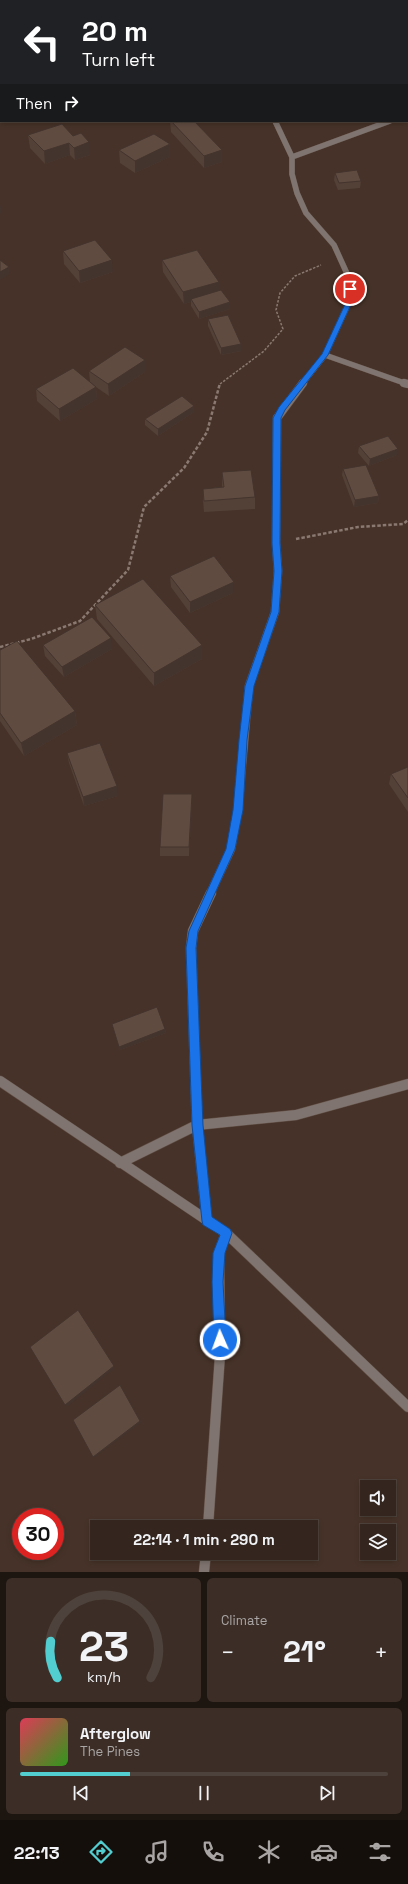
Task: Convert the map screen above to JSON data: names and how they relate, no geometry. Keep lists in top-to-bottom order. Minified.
{"page":{"turn":["20 m","Turn left"],"then":"Then","limit":"30","trip":"22:14 · 1 min · 290 m","tile":"Climate","heat":["−","21°","+"],"song":["Afterglow","The Pines"],"tabs":"22:13","gauge":["23","km/h"]}}
